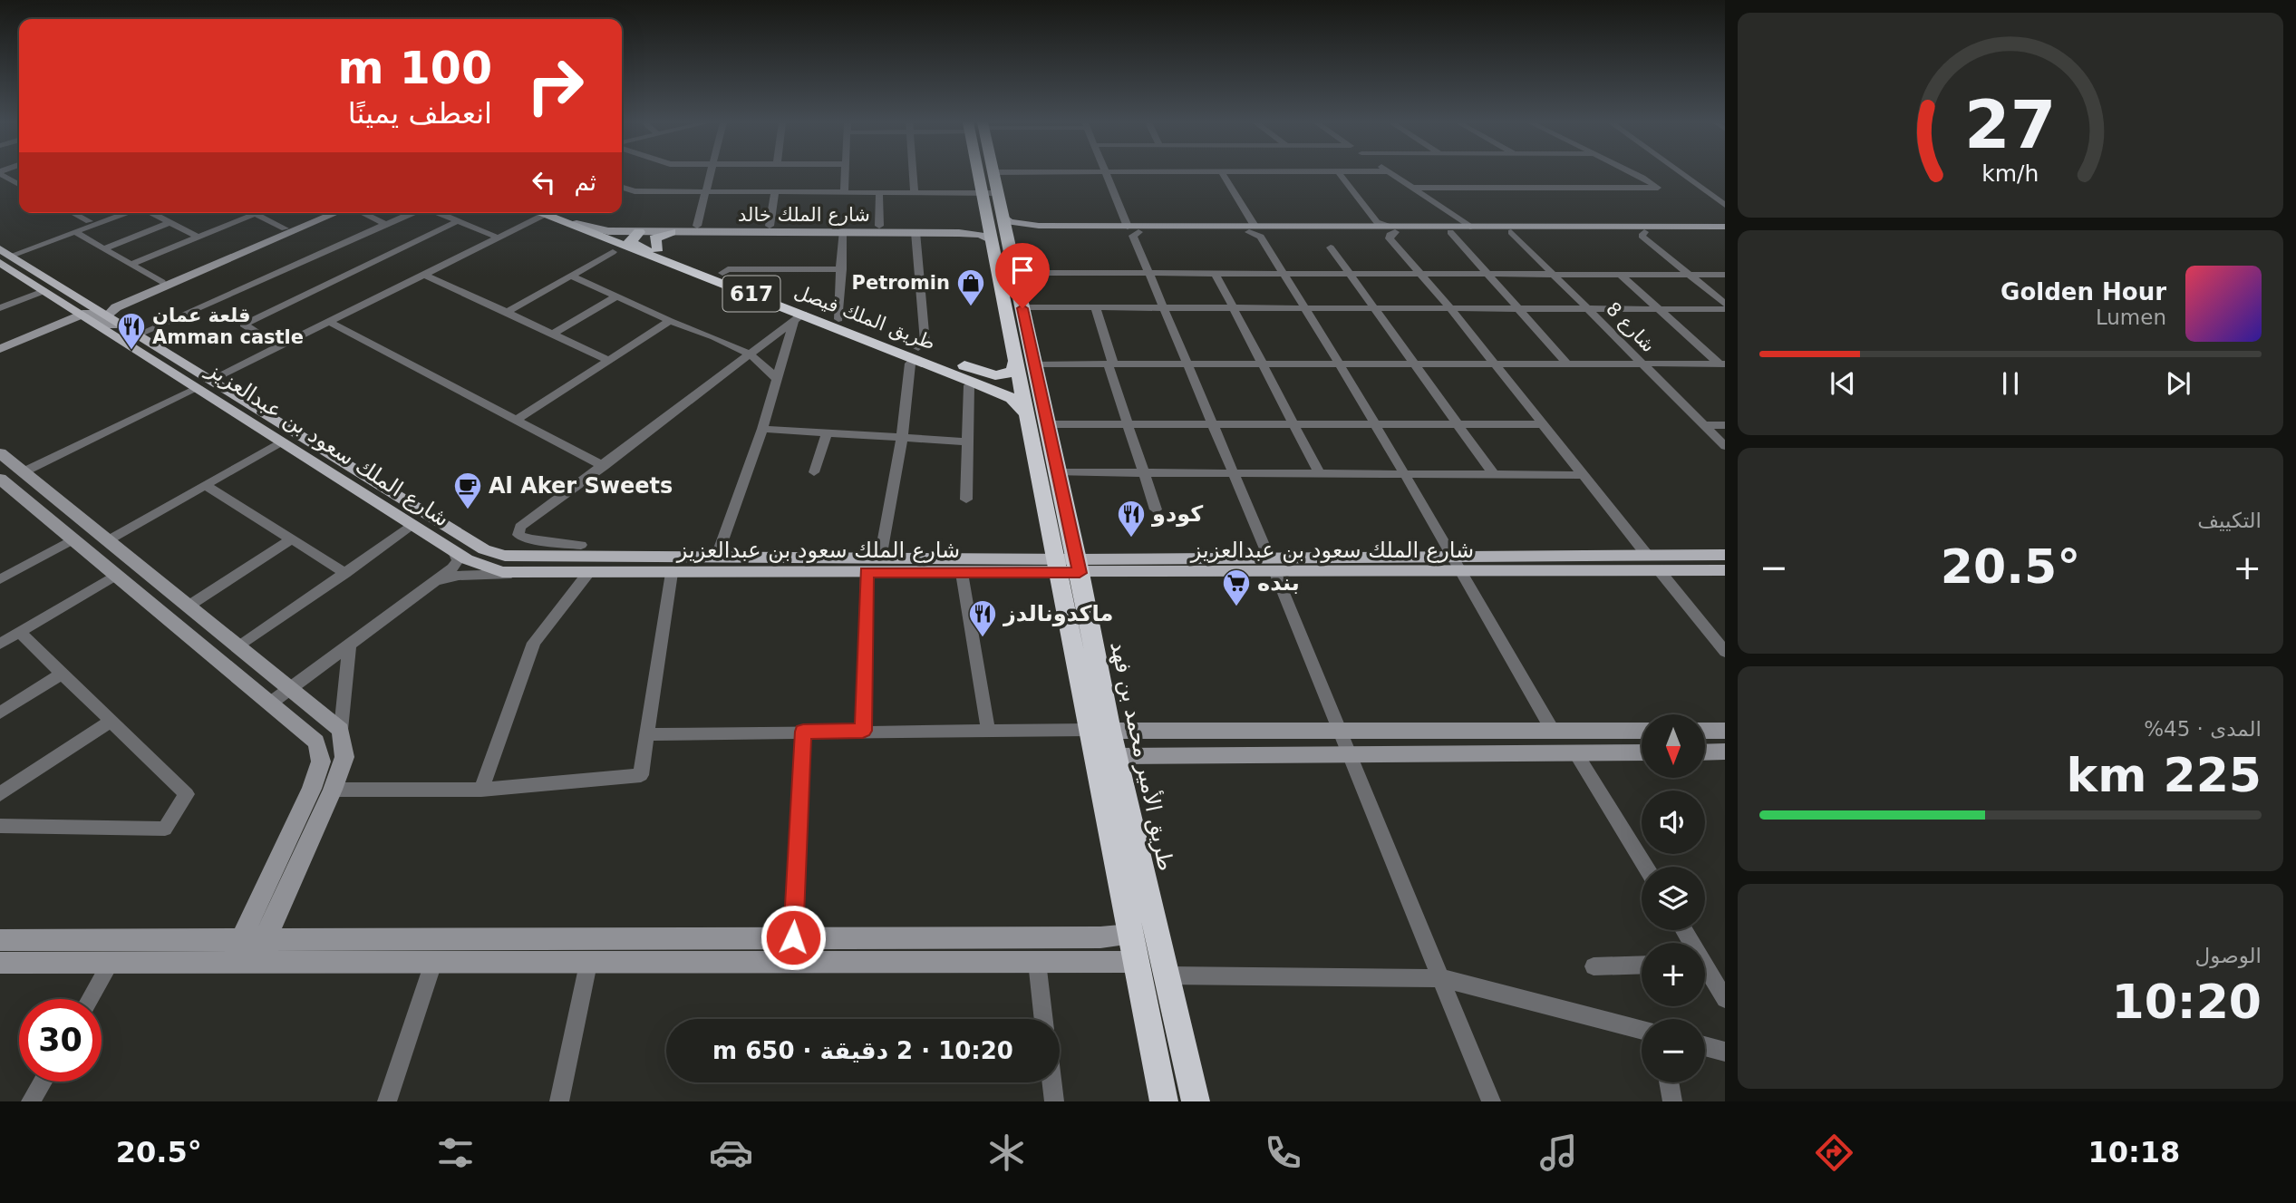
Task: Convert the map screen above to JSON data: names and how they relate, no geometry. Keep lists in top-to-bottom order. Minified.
{"streets":{"highway":["617","طريق الملك فيصل","طريق الأمير محمد بن فهد"],"main road":["شارع الملك خالد","شارع الملك سعود بن عبدالعزيز"],"street":["شارع 8"]},"crossings":[["شارع الملك خالد","طريق الملك فيصل"],["شارع الملك خالد","طريق الأمير محمد بن فهد"],["طريق الملك فيصل","طريق الأمير محمد بن فهد"],["شارع الملك سعود بن عبدالعزيز","طريق الأمير محمد بن فهد"]],"places":{"shop":["Petromin"],"restaurant":["قلعة عمان Amman castle","كودو","ماكدونالدز"],"cafe":["Al Aker Sweets"],"supermarket":["بنده"]},"north":"bottom","page":{"turn":["100 m","انعطف يمينًا"],"then":"ثم","song":["Golden Hour","Lumen"],"tile":["التكييف",["المدى · 45%","225 km"],["الوصول","10:20"]],"heat":["−","20.5°","+"],"map_buttons":["+","−"],"limit":"30","trip":"10:20 · 2 دقيقة · 650 m","tabs":["10:18","20.5°"],"gauge":["27","km/h"]}}
